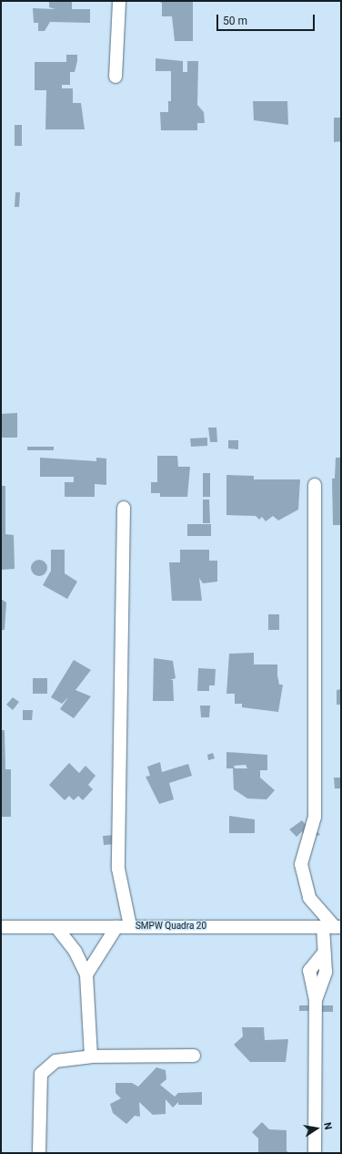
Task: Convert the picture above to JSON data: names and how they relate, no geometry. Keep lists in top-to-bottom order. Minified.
{"streets":{"street":["SMPW Quadra 20"]},"scale_bar":"50 m","north":"right"}
